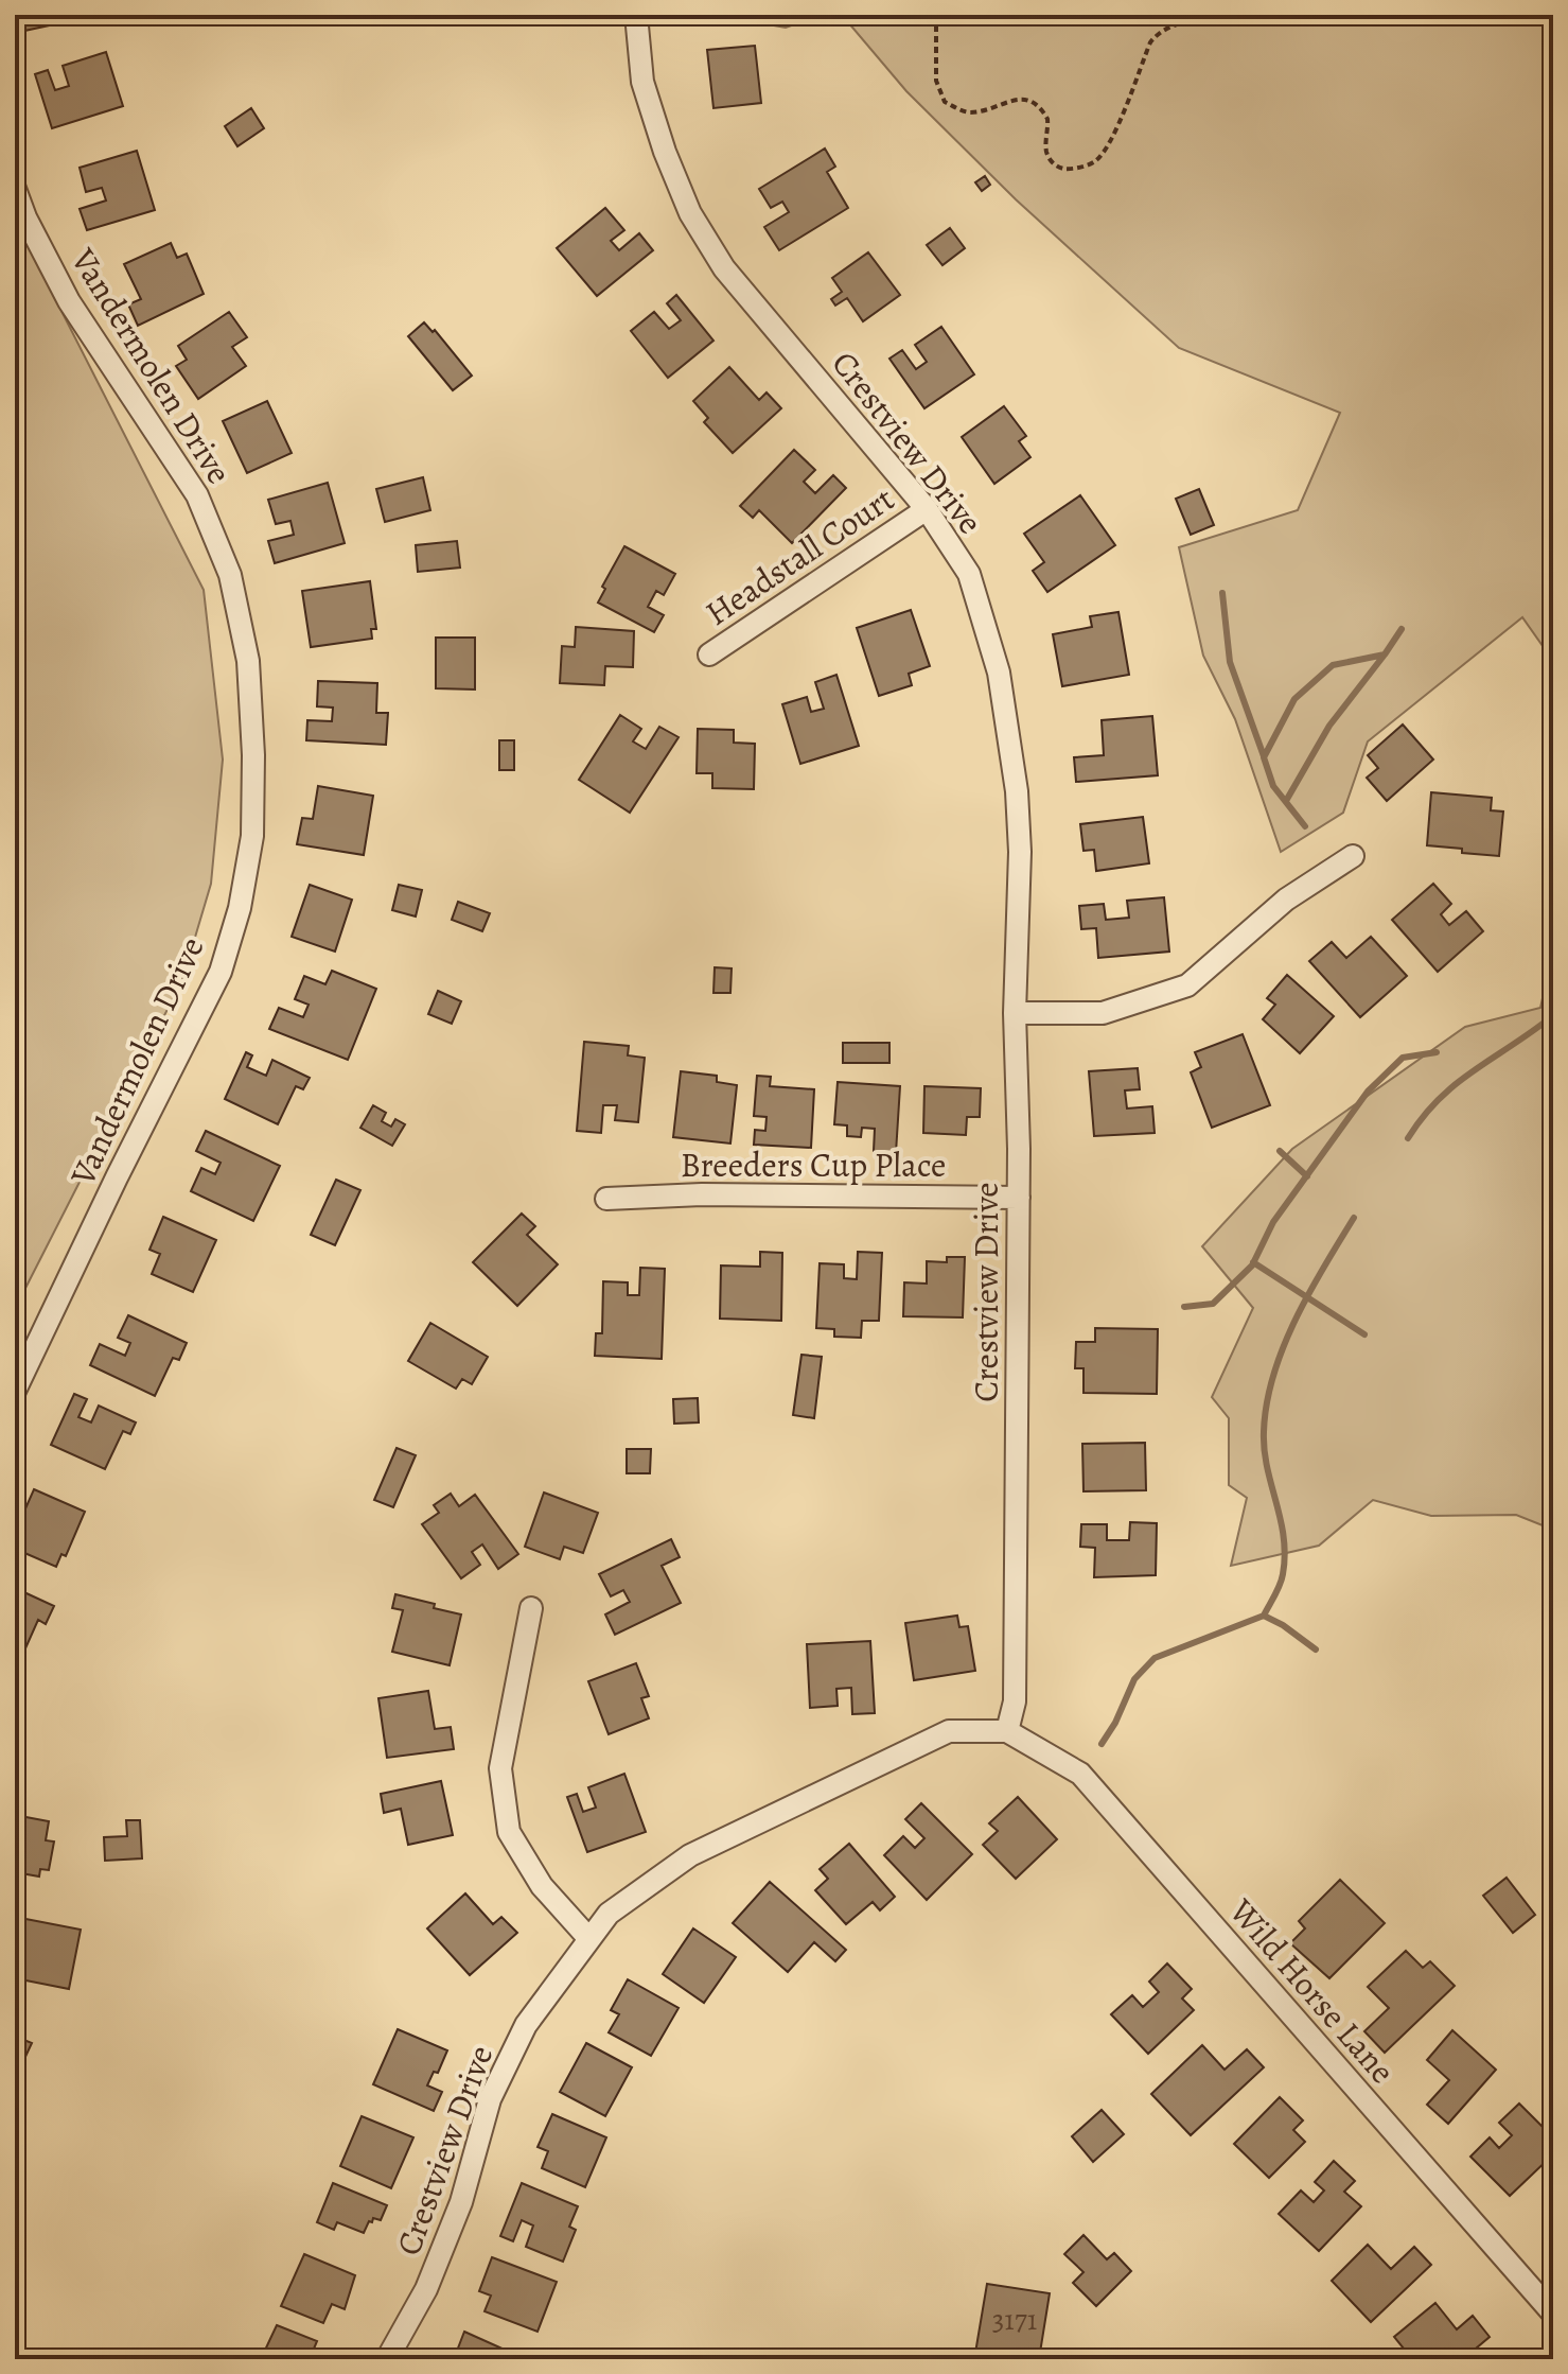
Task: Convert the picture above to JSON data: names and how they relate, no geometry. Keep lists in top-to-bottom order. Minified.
{"streets":{"street":["Vandermolen Drive","Crestview Drive","Headstall Court","Breeders Cup Place","Wild Horse Lane"]},"crossings":[["Crestview Drive","Headstall Court"],["Crestview Drive","Breeders Cup Place"],["Crestview Drive","Wild Horse Lane"]],"house_numbers":["3171"]}
